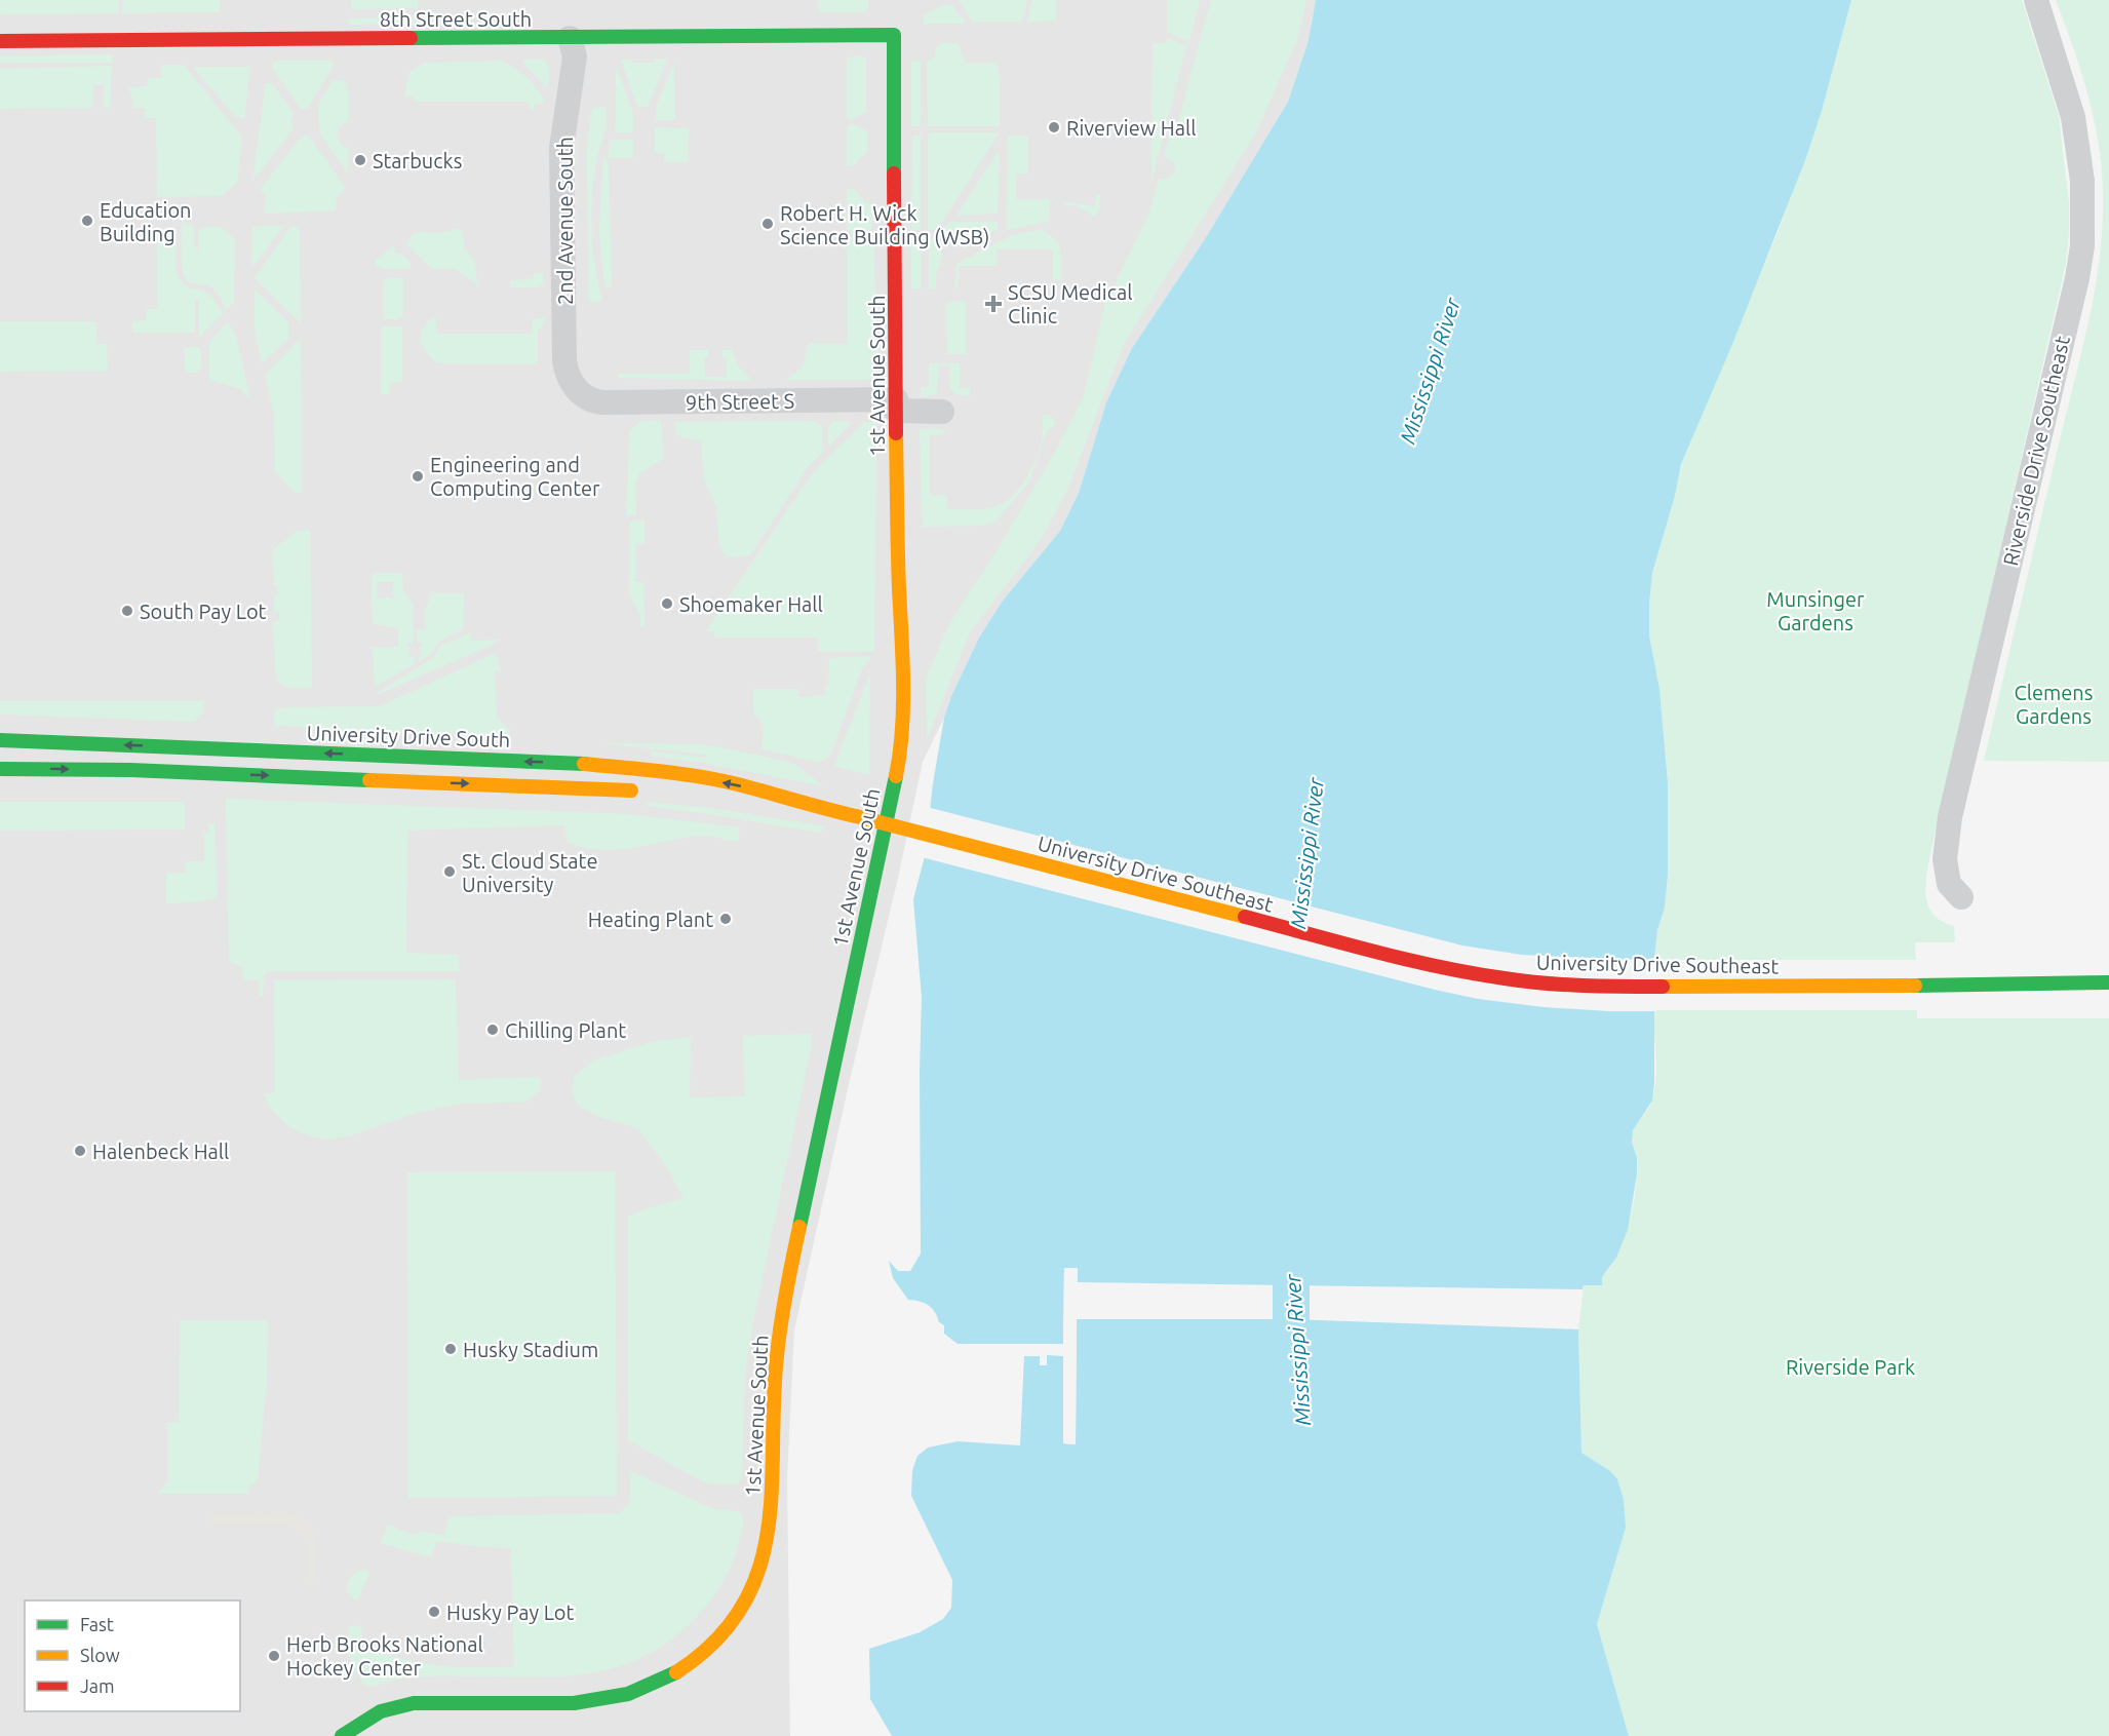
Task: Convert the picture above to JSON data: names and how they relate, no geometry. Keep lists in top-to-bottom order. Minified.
{"streets":{"street":["8th Street South","2nd Avenue South","1st Avenue South","9th Street S","Riverside Drive Southeast","University Drive South","University Drive Southeast"]},"crossings":[["8th Street South","2nd Avenue South"],["8th Street South","1st Avenue South"],["2nd Avenue South","9th Street S"],["1st Avenue South","9th Street S"],["University Drive South","University Drive Southeast"]],"water":["Mississippi River"],"parks":["Munsinger Gardens","Clemens Gardens","Riverside Park"],"places":{"other":["Riverview Hall","Starbucks","Education Building","Robert H. Wick Science Building (WSB)","Engineering and Computing Center","Shoemaker Hall","South Pay Lot","St. Cloud State University","Heating Plant","Chilling Plant","Halenbeck Hall","Husky Stadium","Husky Pay Lot","Herb Brooks National Hockey Center"],"health":["SCSU Medical Clinic"]},"legend":["Fast","Slow","Jam"]}
